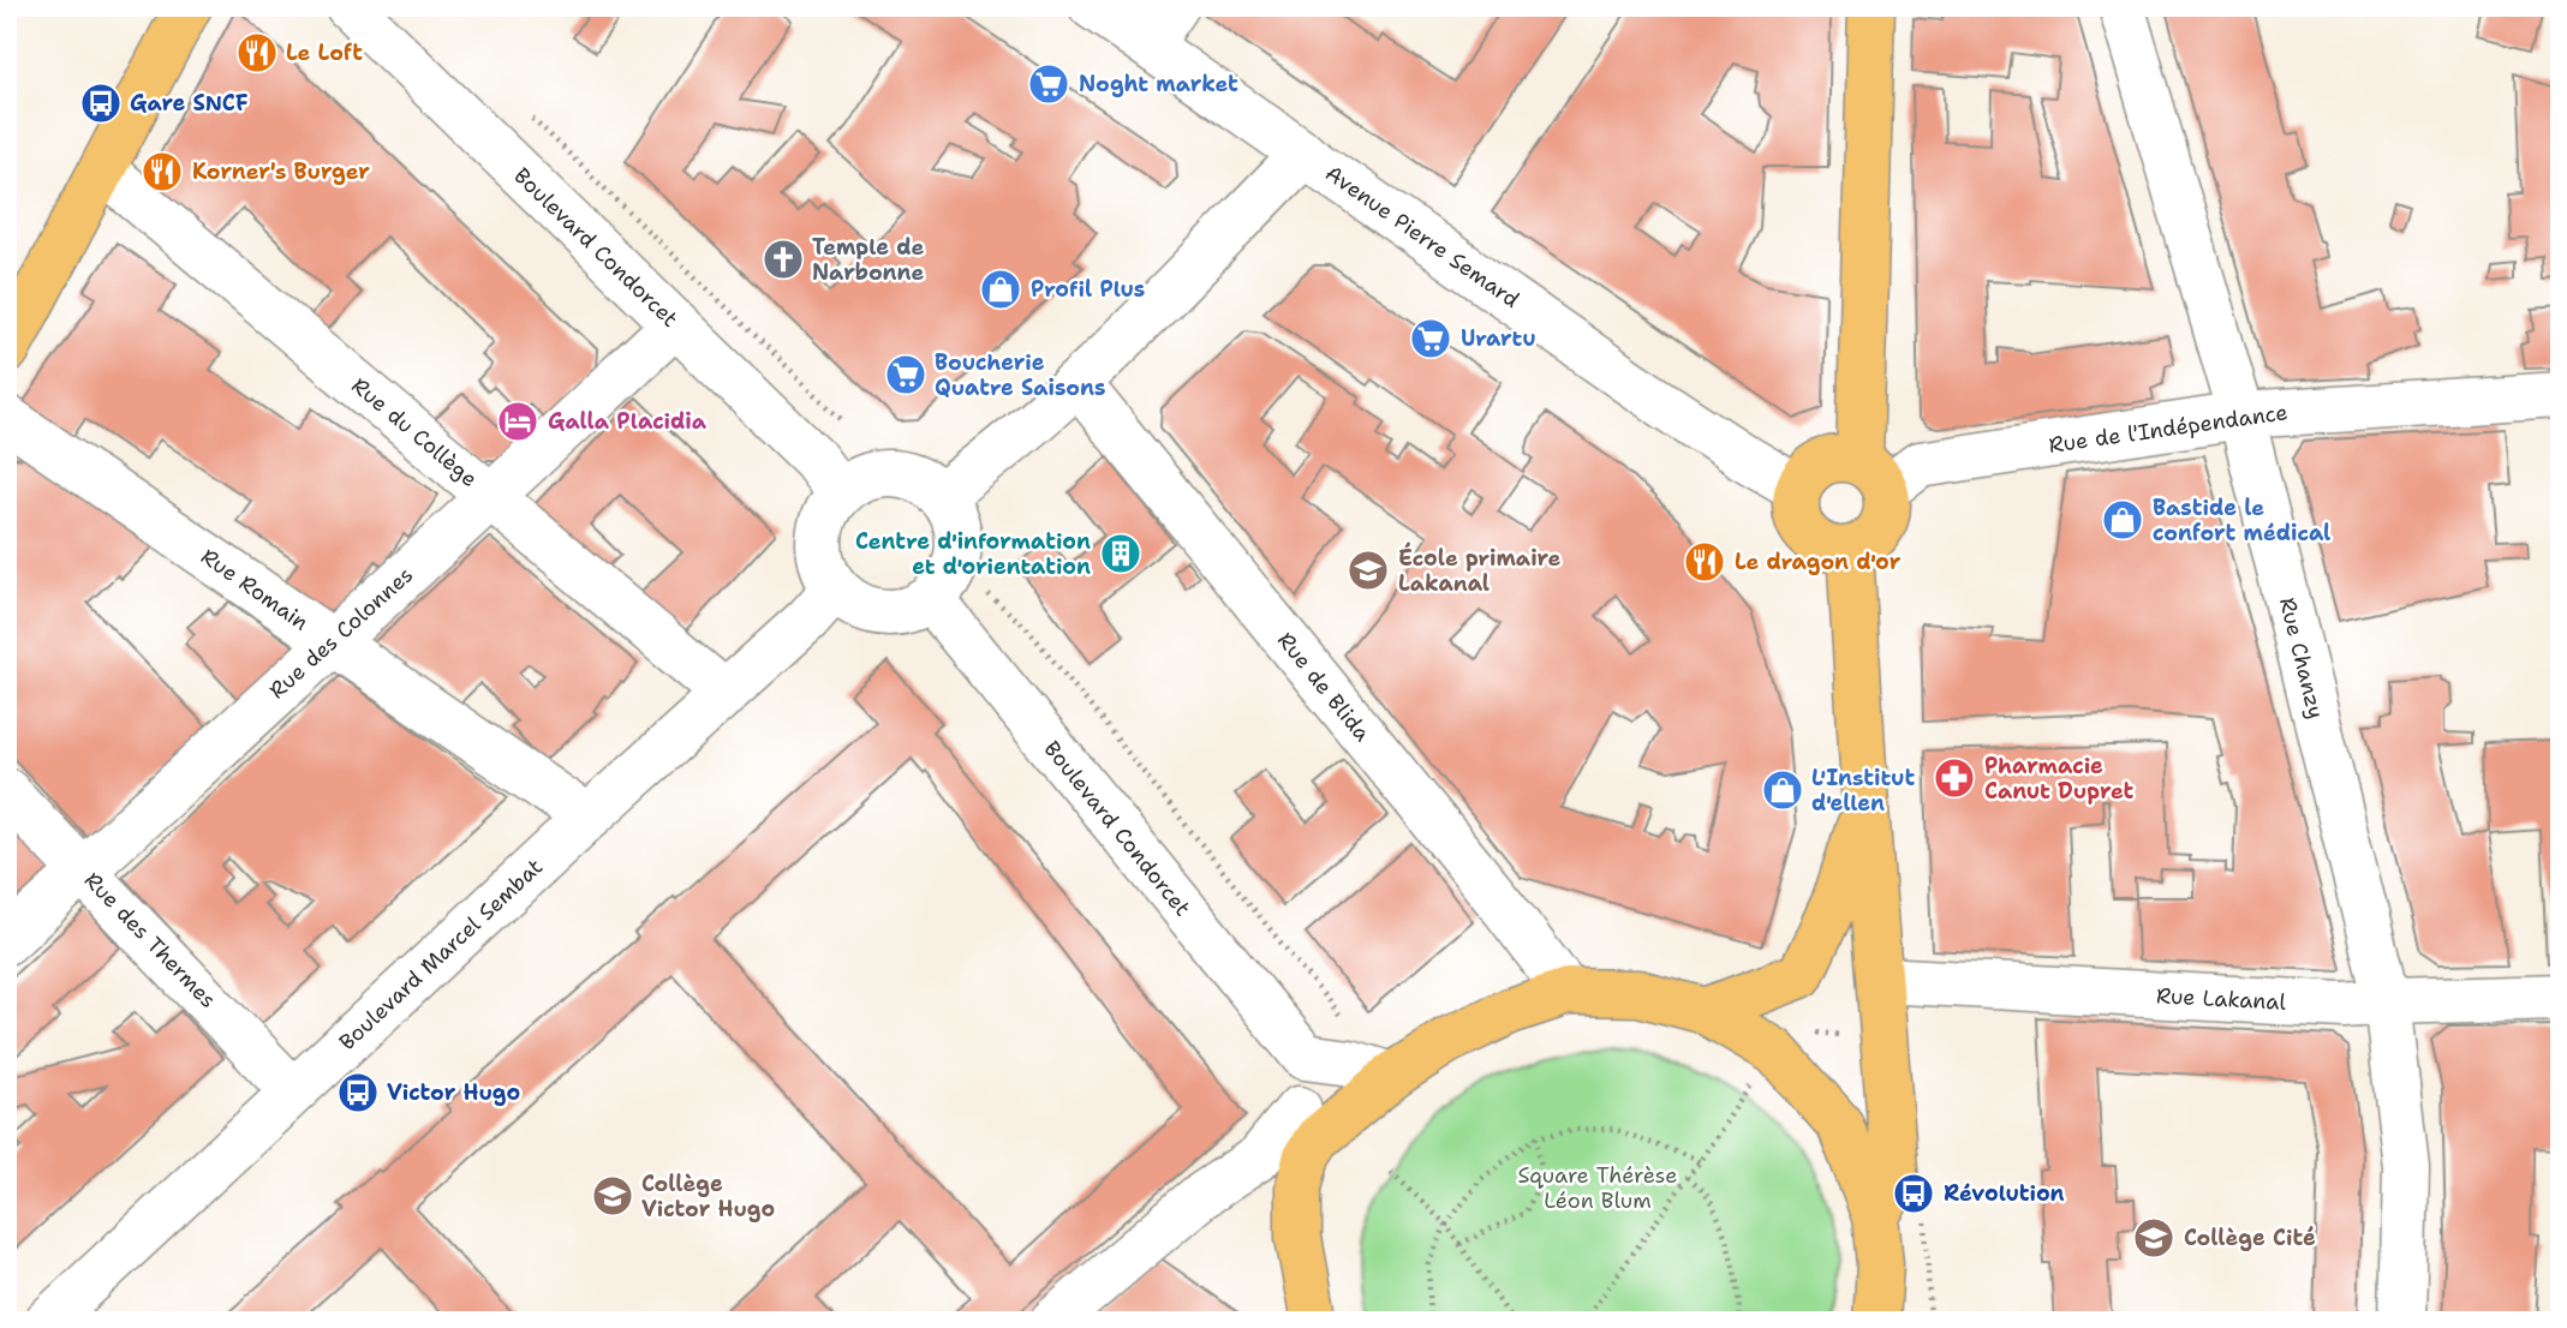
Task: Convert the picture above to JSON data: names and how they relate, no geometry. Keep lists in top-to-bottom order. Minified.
{"streets":{"street":["Avenue Pierre Semard","Boulevard Condorcet","Rue de l'Indépendance","Rue du Collège","Rue Romain","Rue des Colonnes","Rue Chanzy","Rue de Blida","Rue des Thermes","Boulevard Marcel Sembat","Rue Lakanal"]},"crossings":[["Avenue Pierre Semard","Rue de l'Indépendance"],["Boulevard Condorcet","Rue des Colonnes"],["Boulevard Condorcet","Boulevard Marcel Sembat"],["Rue de l'Indépendance","Rue Chanzy"],["Rue du Collège","Rue des Colonnes"],["Rue du Collège","Boulevard Marcel Sembat"],["Rue Romain","Rue des Colonnes"],["Rue Romain","Boulevard Marcel Sembat"],["Rue des Colonnes","Rue des Thermes"],["Rue Chanzy","Rue Lakanal"],["Rue des Thermes","Boulevard Marcel Sembat"]],"parks":["Square Thérèse Léon Blum"],"places":{"restaurant":["Le Loft","Korner's Burger","Le dragon d'or"],"supermarket":["Noght market","Urartu","Boucherie Quatre Saisons"],"bus stop":["Gare SNCF","Victor Hugo","Révolution"],"church":["Temple de Narbonne"],"shop":["Profil Plus","Bastide le confort médical","L'Institut d'ellen"],"hotel":["Galla Placidia"],"building":["Centre d'information et d'orientation"],"school or university":["École primaire Lakanal","Collège Victor Hugo","Collège Cité"],"pharmacy":["Pharmacie Canut Dupret"]}}
